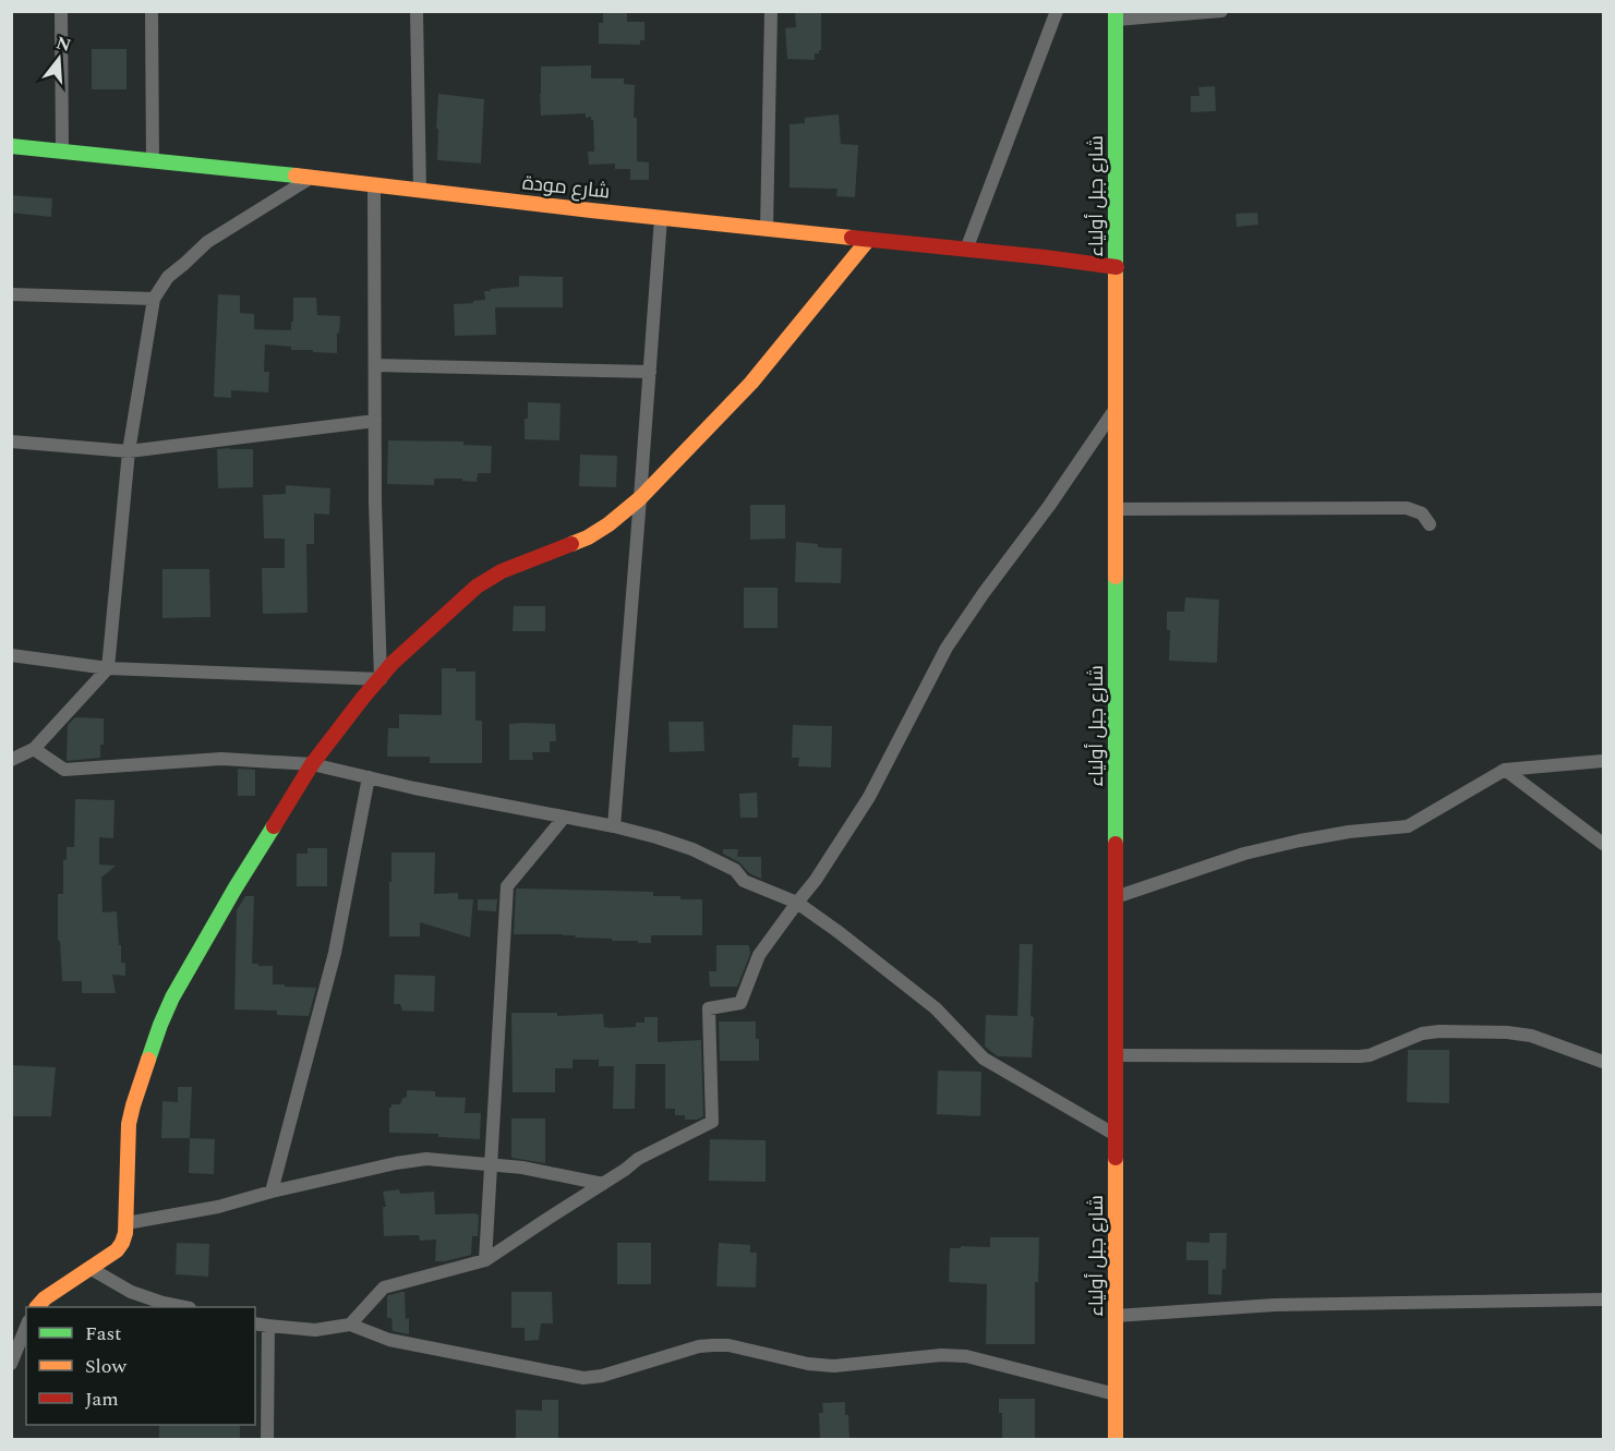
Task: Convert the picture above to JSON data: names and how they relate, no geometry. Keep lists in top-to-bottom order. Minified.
{"streets":{"main road":["شارع مودة","شارع جبل أولياء"]},"crossings":[["شارع مودة","شارع جبل أولياء"]],"legend":["Fast","Slow","Jam"],"north":"top"}
